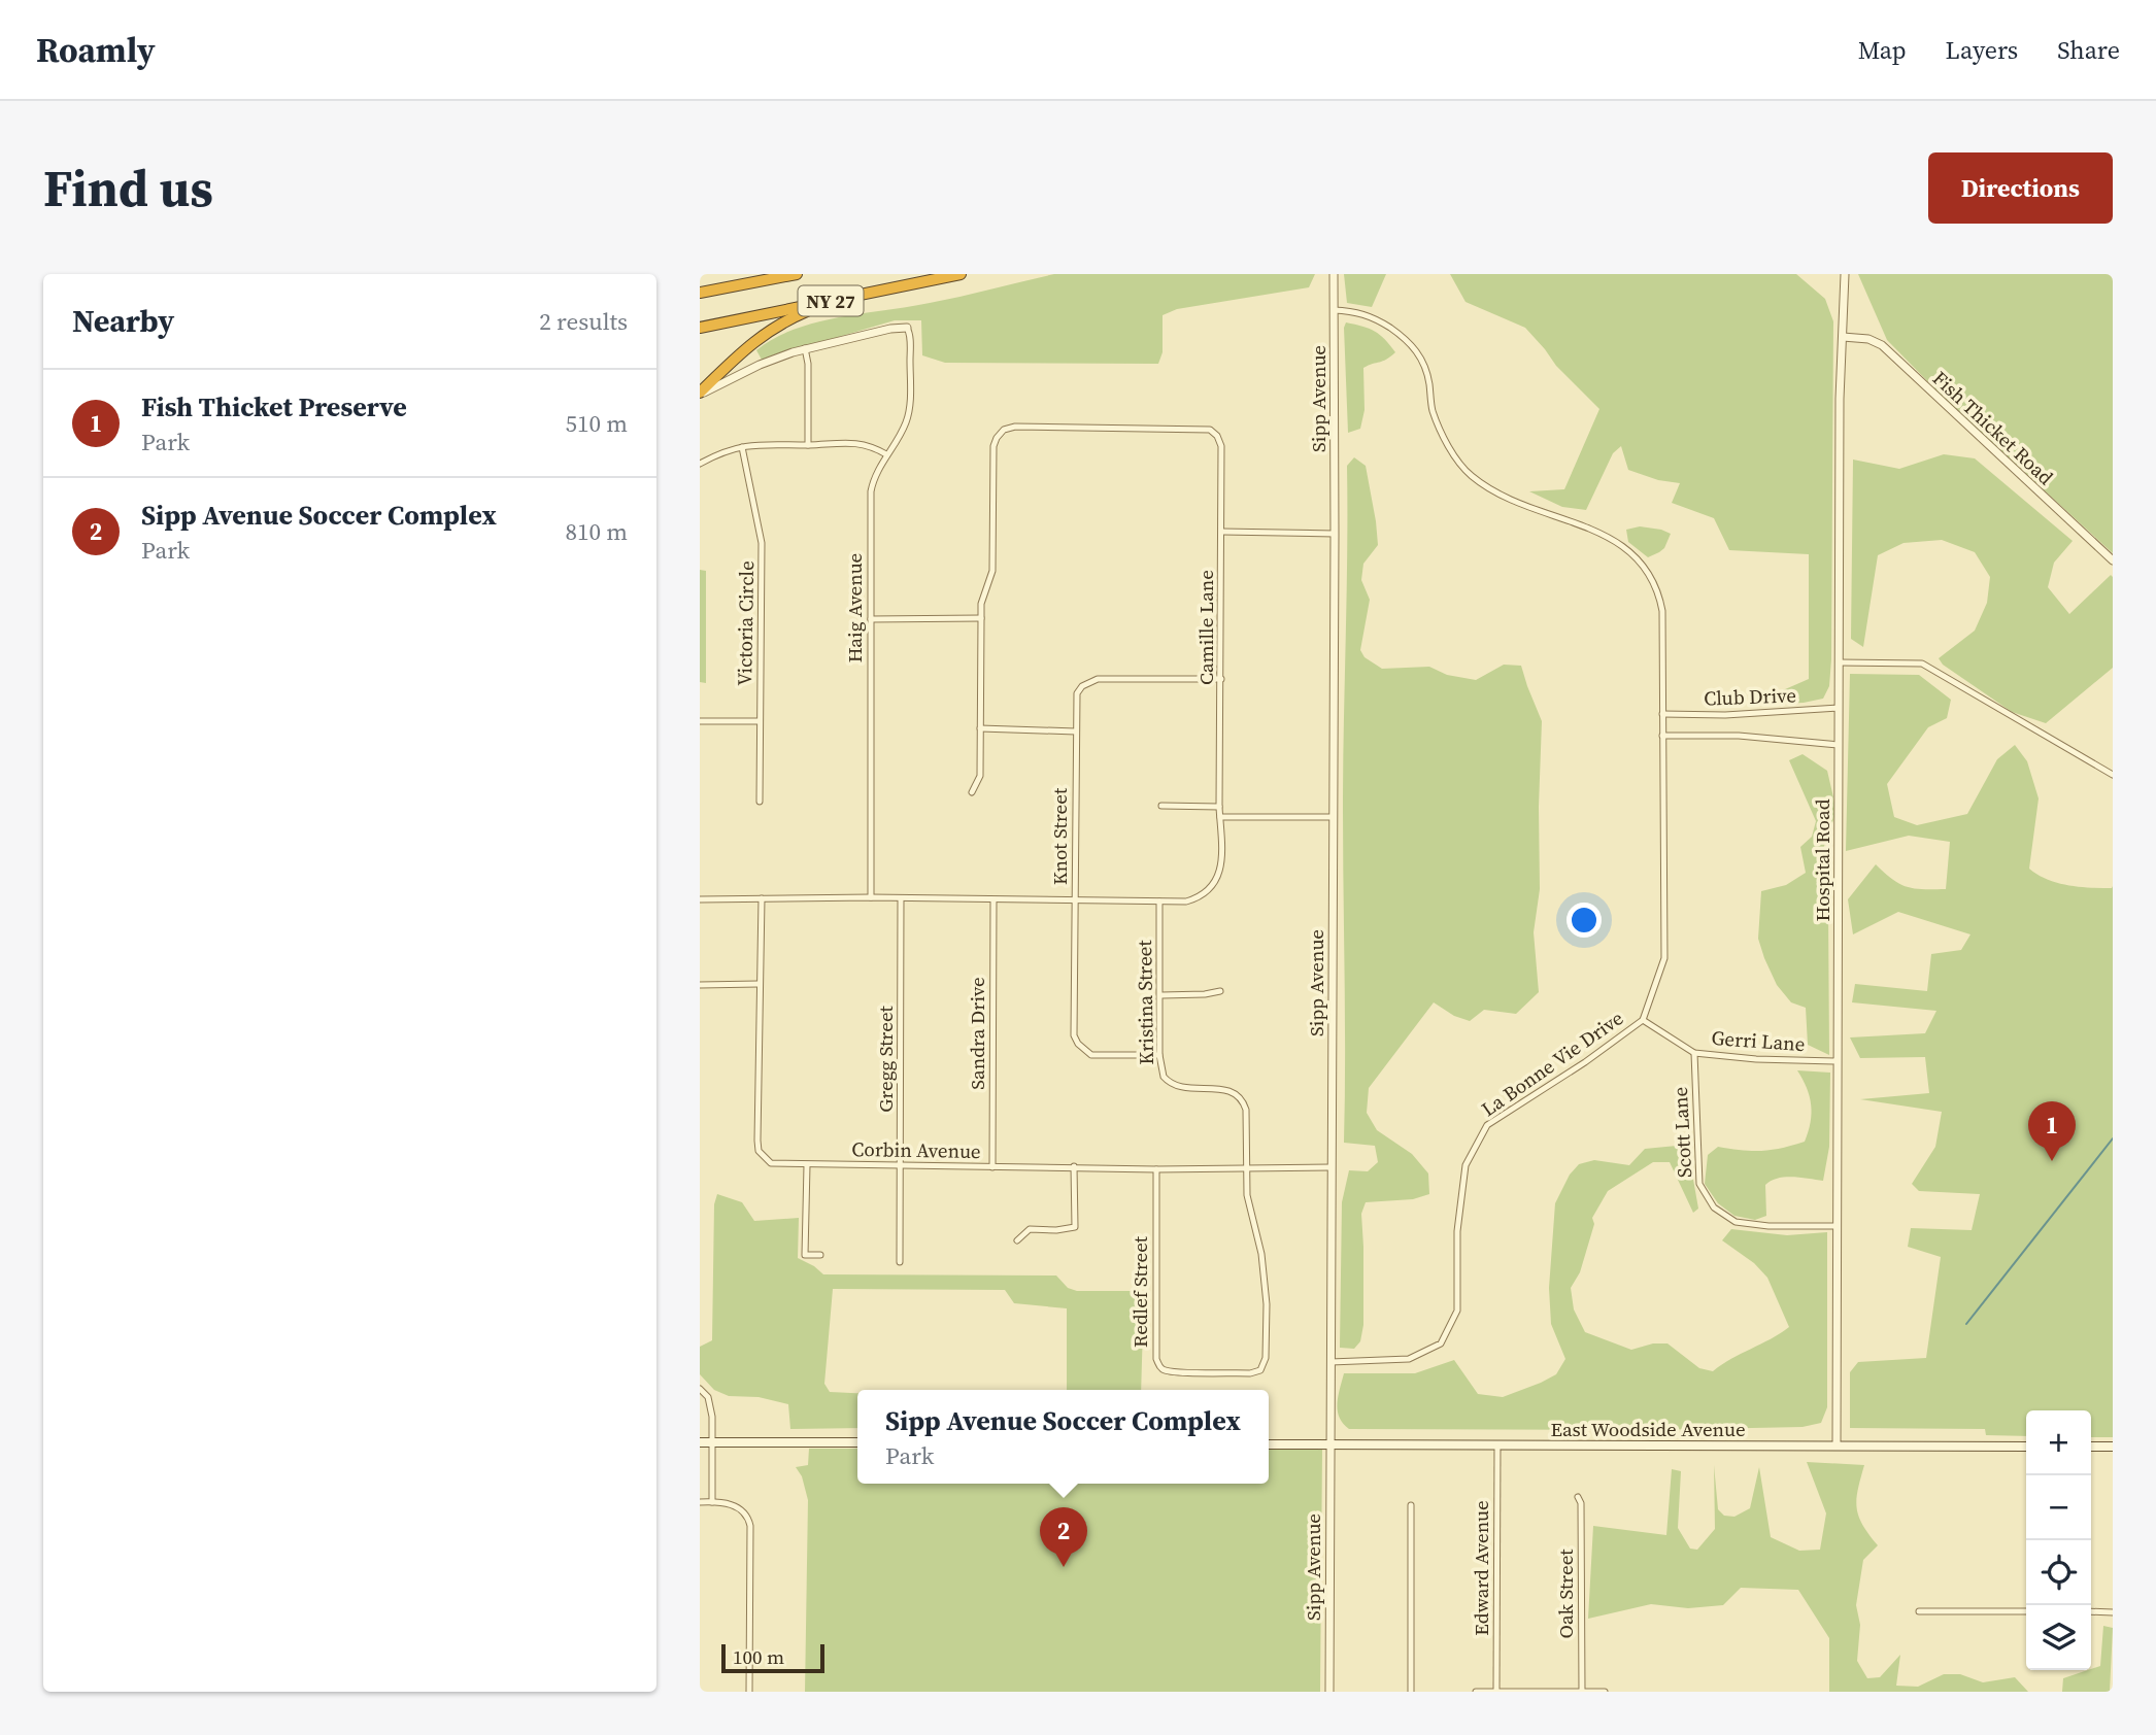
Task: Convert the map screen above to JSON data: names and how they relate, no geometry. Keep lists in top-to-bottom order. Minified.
{"streets":{"highway":["NY 27"],"main road":["East Woodside Avenue"],"street":["Sipp Avenue","Fish Thicket Road","Haig Avenue","Victoria Circle","Camille Lane","Club Drive","Knot Street","Hospital Road","Kristina Street","Sandra Drive","Gerri Lane","Gregg Street","La Bonne Vie Drive","Scott Lane","Corbin Avenue","Redlef Street","Edward Avenue","Oak Street"]},"crossings":[["Sipp Avenue","La Bonne Vie Drive"],["Sipp Avenue","Corbin Avenue"],["Sipp Avenue","East Woodside Avenue"],["Fish Thicket Road","Hospital Road"],["Haig Avenue","Camille Lane"],["Camille Lane","Knot Street"],["Camille Lane","Kristina Street"],["Camille Lane","Sandra Drive"],["Camille Lane","Gregg Street"],["Camille Lane","Corbin Avenue"],["Club Drive","Hospital Road"],["Club Drive","La Bonne Vie Drive"],["Knot Street","Kristina Street"],["Hospital Road","Gerri Lane"],["Hospital Road","Scott Lane"],["Hospital Road","East Woodside Avenue"],["Kristina Street","Corbin Avenue"],["Kristina Street","Redlef Street"],["Sandra Drive","Corbin Avenue"],["Gerri Lane","La Bonne Vie Drive"],["Gerri Lane","Scott Lane"],["Gregg Street","Corbin Avenue"],["Corbin Avenue","Redlef Street"],["East Woodside Avenue","Edward Avenue"]],"scale_bar":"100 m","page":{"header":"Roamly","nav":["Map","Layers","Share"],"buttons":"Directions","title":"Find us","heading":["Nearby","2 results"],"list":[{"mark":"1","name":"Fish Thicket Preserve","note":"Park","value":"510 m"},{"mark":"2","name":"Sipp Avenue Soccer Complex","note":"Park","value":"810 m"}],"pins":["1","2"],"popup":["Sipp Avenue Soccer Complex","Park"],"map_buttons":["+","−"],"scale":"100 m"}}
